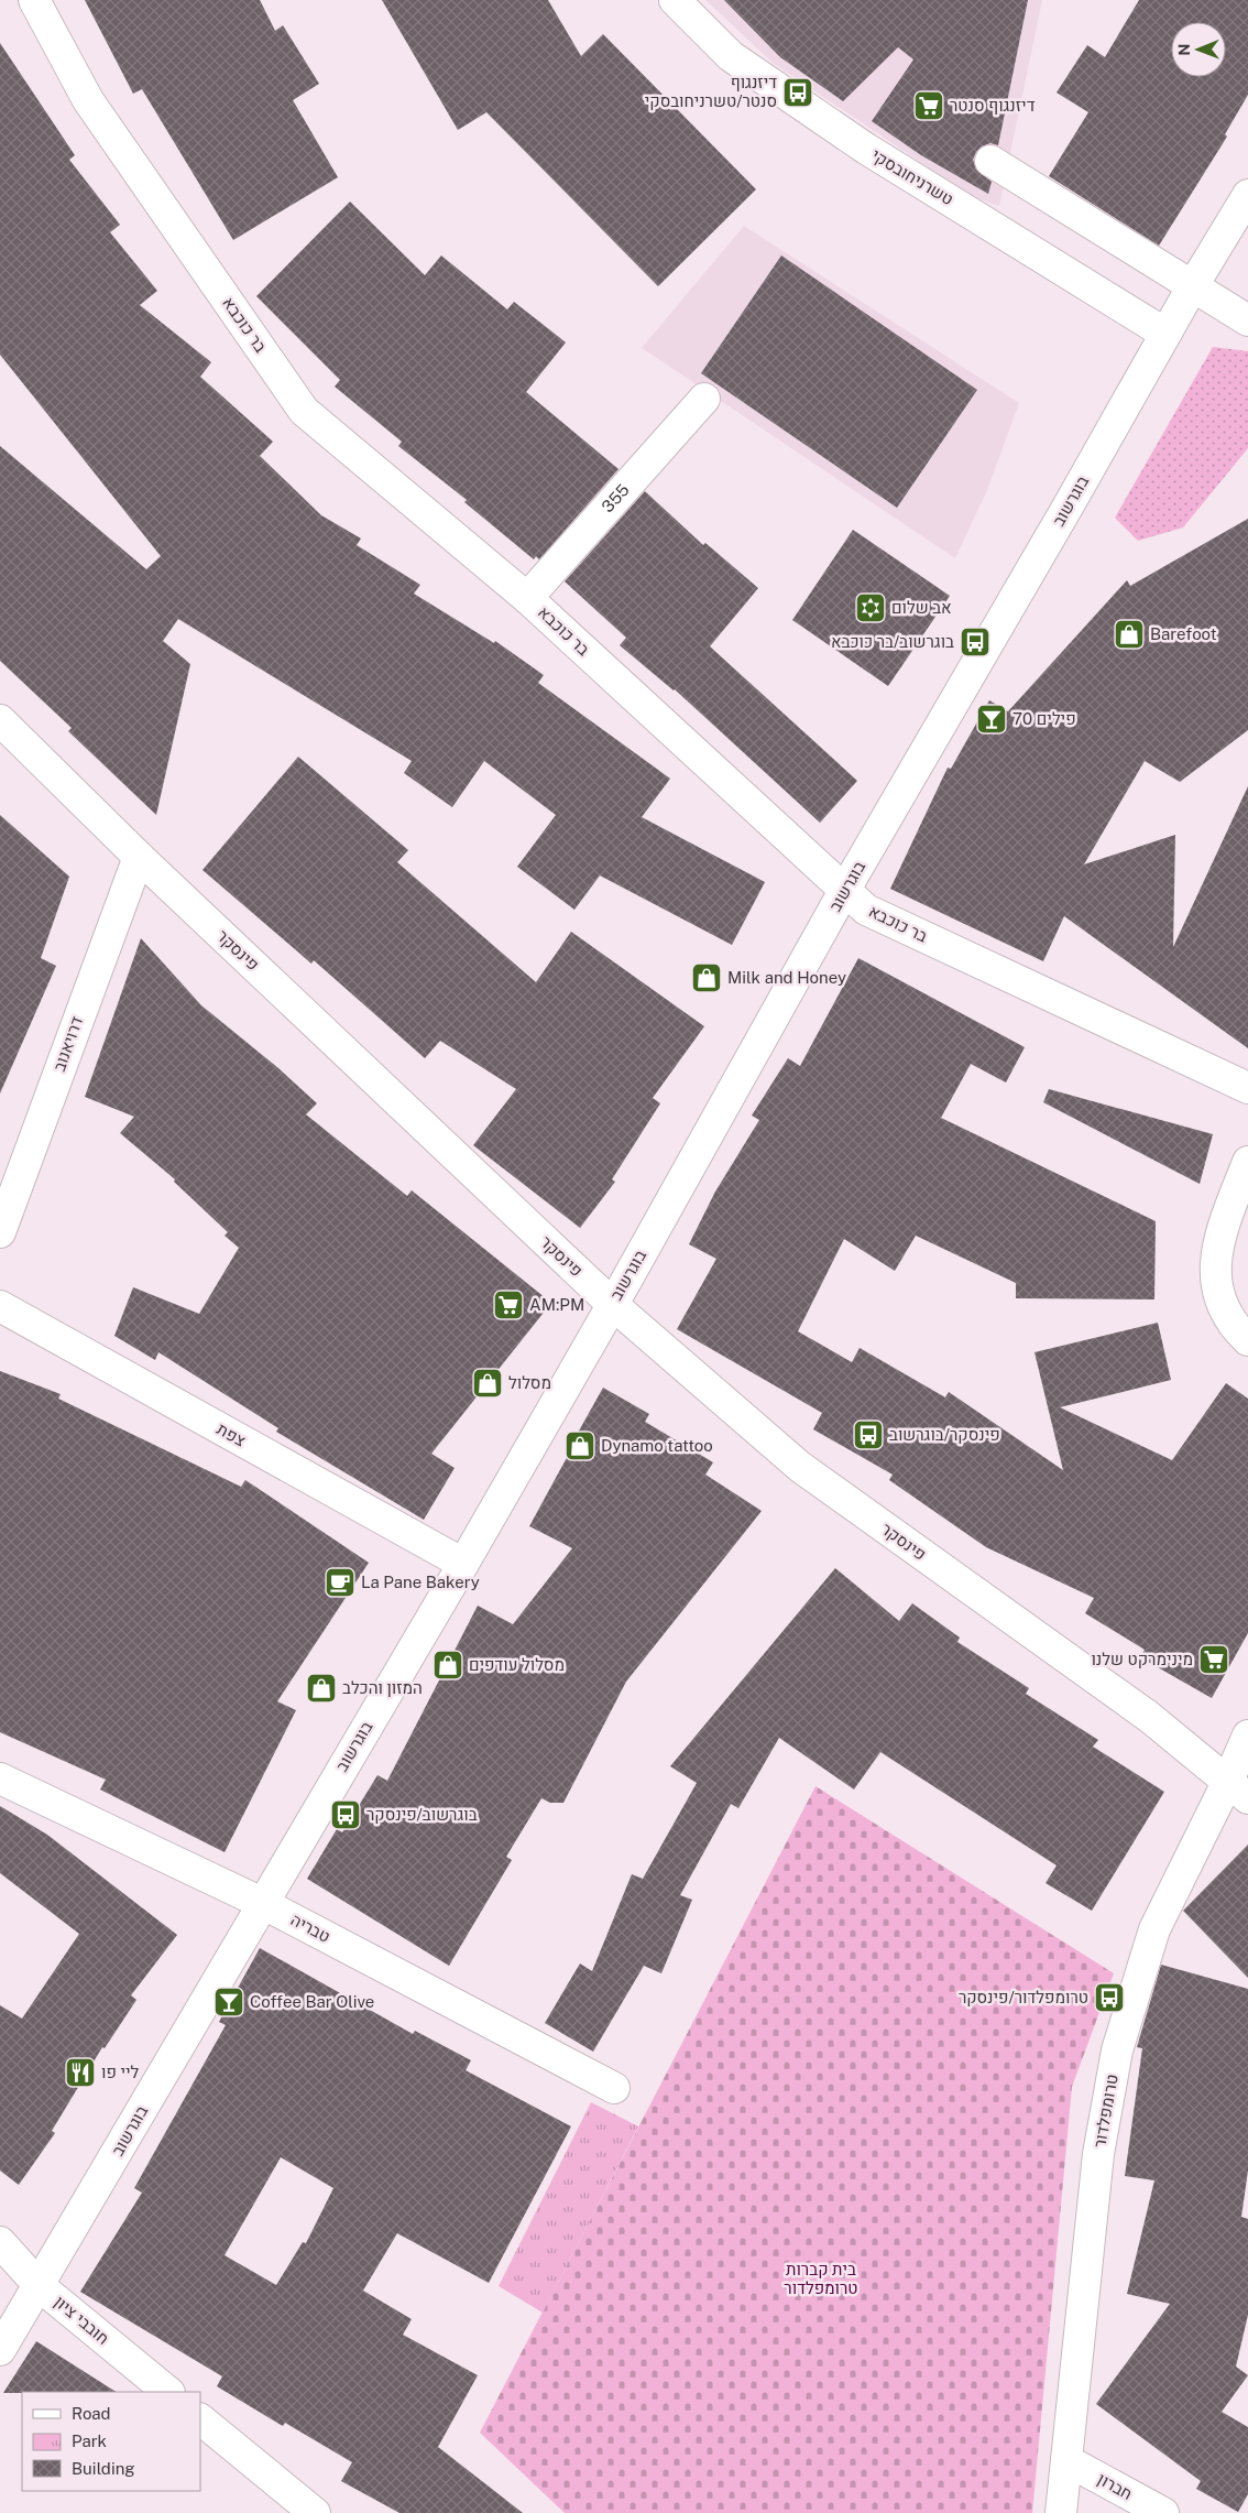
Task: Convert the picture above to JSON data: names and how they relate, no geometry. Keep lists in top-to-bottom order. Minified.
{"streets":{"street":["טשרניחובסקי","בר כוכבא","355","בוגרשוב","פינסקר","דרויאנוב","צפת","טבריה","טרומפלדור","חובבי ציון","חברון"]},"crossings":[["טשרניחובסקי","בוגרשוב"],["בר כוכבא","355"],["בר כוכבא","בוגרשוב"],["בוגרשוב","פינסקר"],["בוגרשוב","צפת"],["בוגרשוב","טבריה"],["בוגרשוב","חובבי ציון"],["פינסקר","דרויאנוב"],["פינסקר","טרומפלדור"],["טרומפלדור","חברון"]],"parks":["בית קברות טרומפלדור"],"places":{"bus stop":["דיזנגוף סנטר/טשרניחובסקי","בוגרשוב/בר כוכבא","פינסקר/בוגרשוב","בוגרשוב/פינסקר","טרומפלדור/פינסקר"],"supermarket":["דיזנגוף סנטר","AM:PM","מינימרקט שלנו"],"synagogue":["אב שלום"],"shop":["Barefoot","Milk and Honey","מסלול","Dynamo tattoo","מסלול עודפים","המזון והכלב"],"bar":["70 פילים","Coffee Bar Olive"],"cafe":["La Pane Bakery"],"restaurant":["ליי פו"]},"legend":["Road","Park","Building"],"north":"left"}
